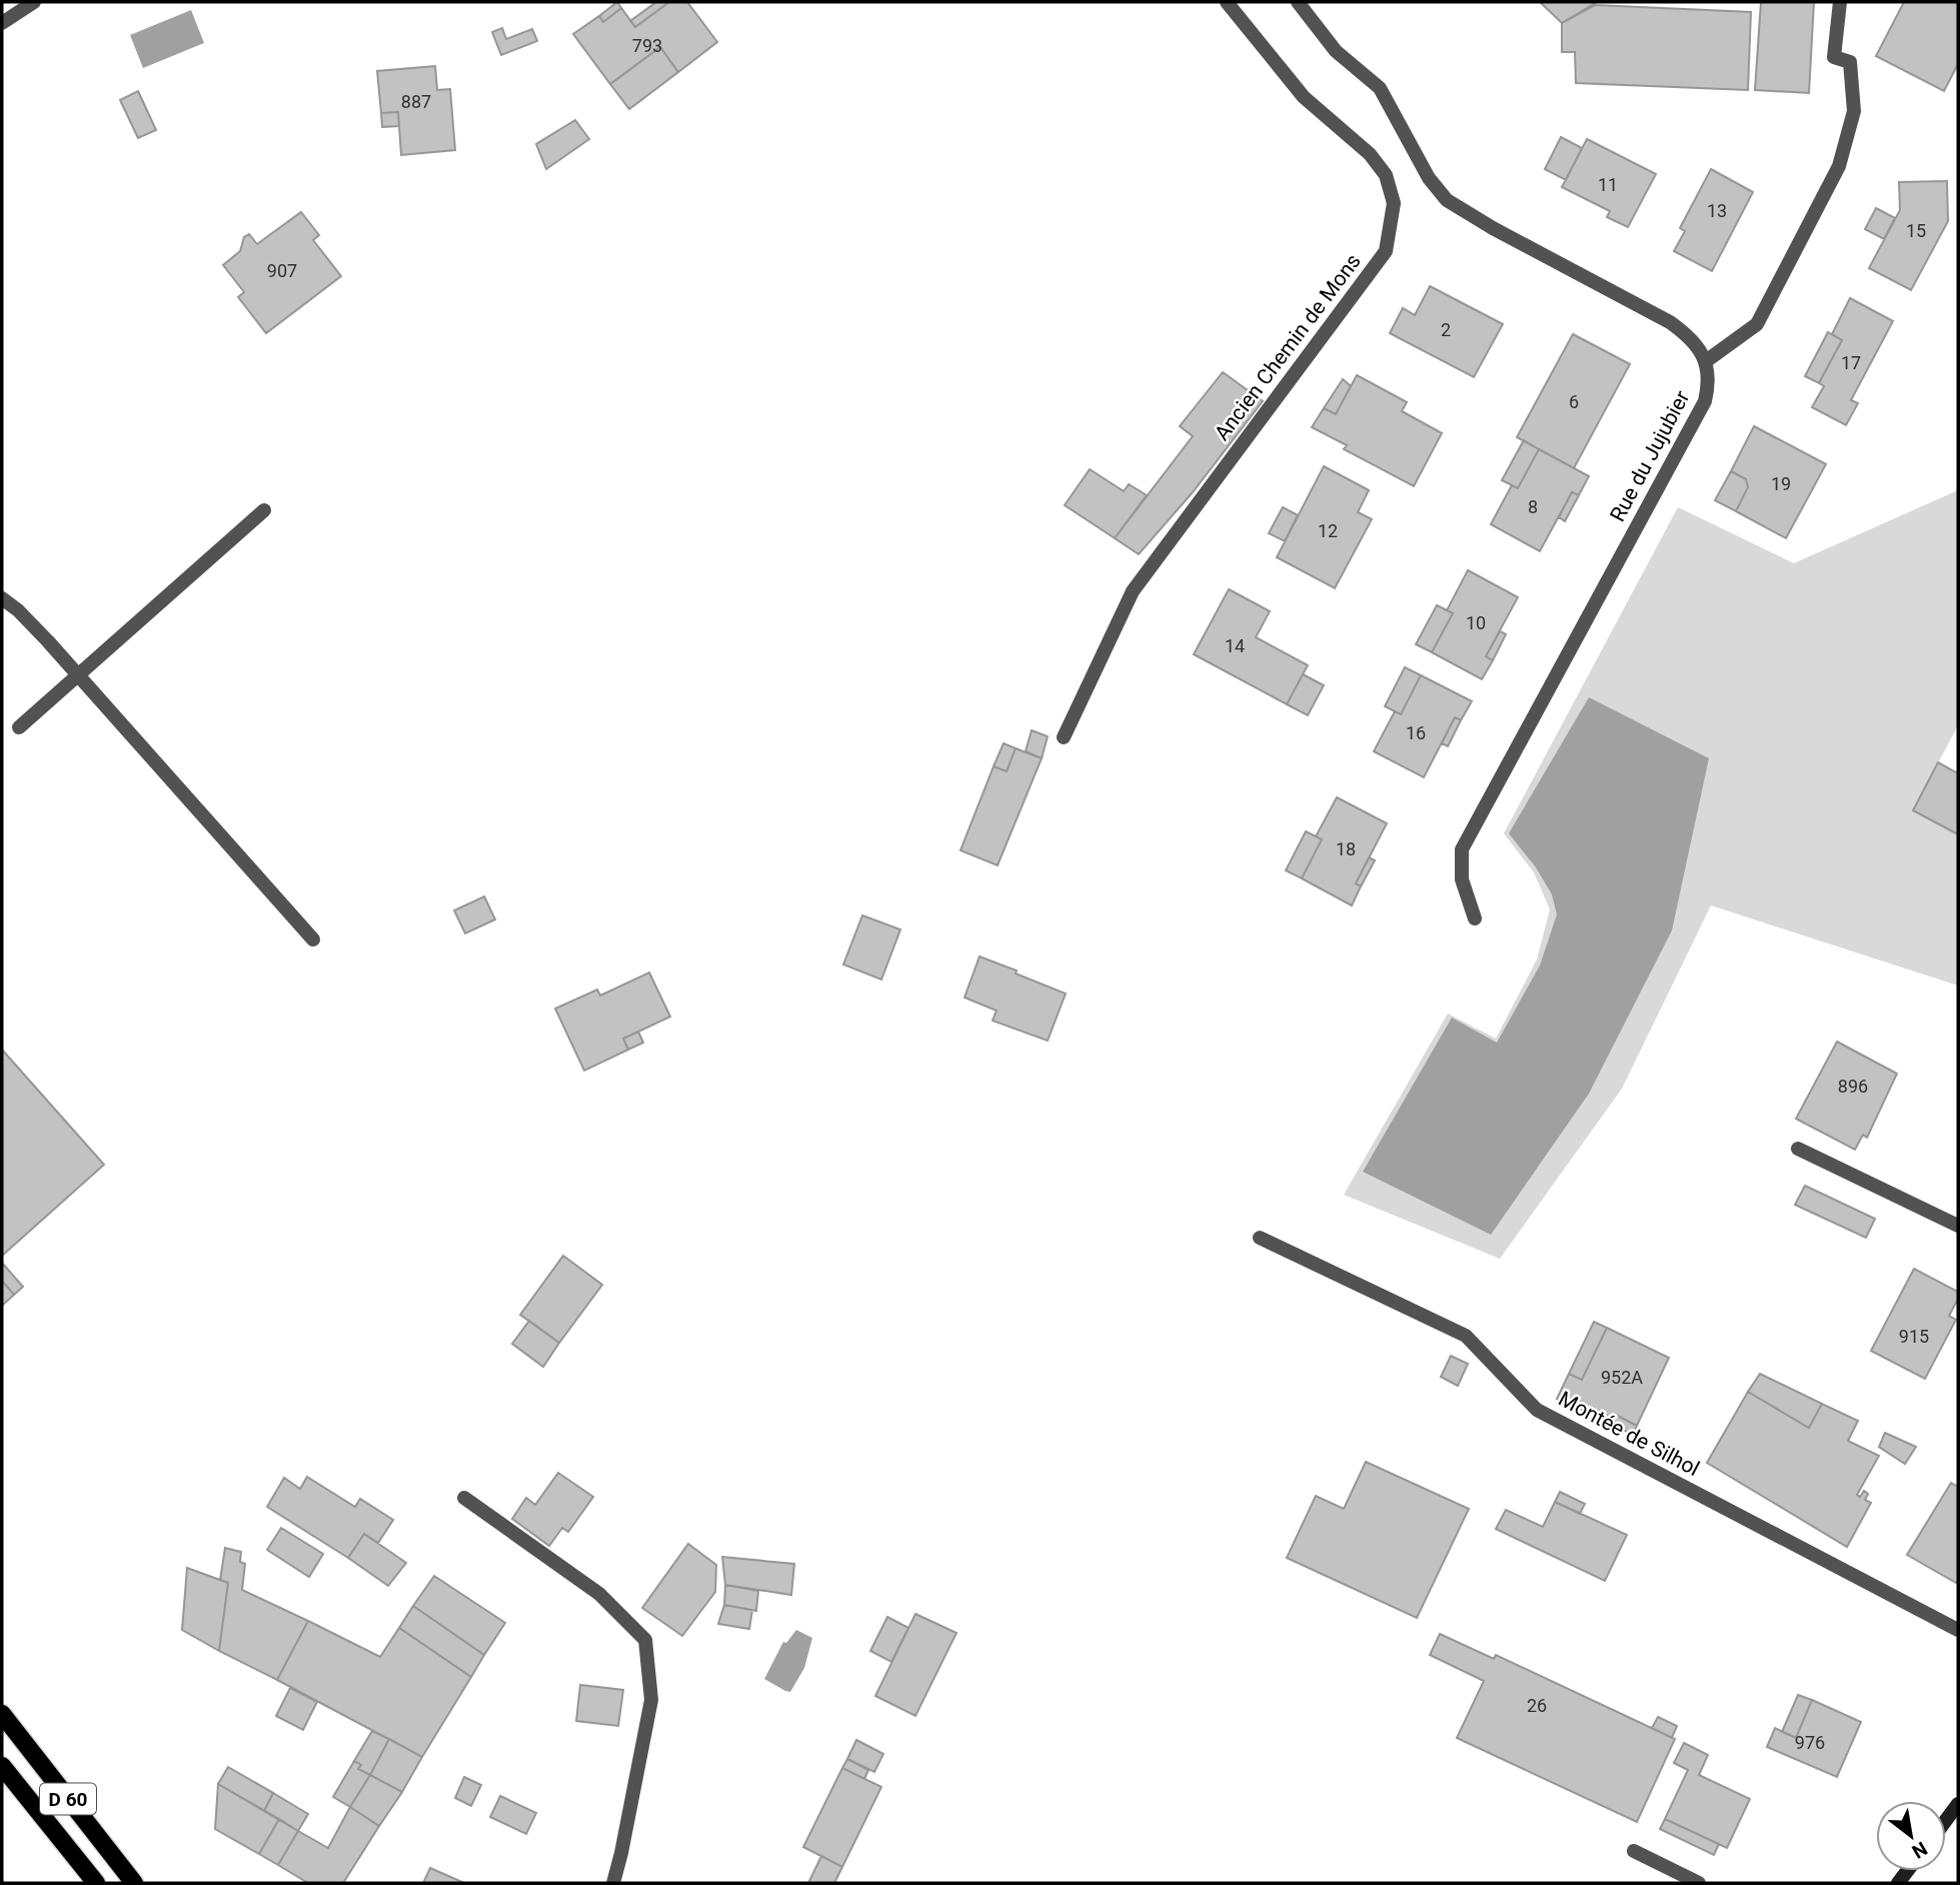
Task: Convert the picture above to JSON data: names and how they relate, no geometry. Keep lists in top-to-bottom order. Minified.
{"streets":{"main road":["D 60"],"street":["Ancien Chemin de Mons","Rue du Jujubier","Montée de Silhol"]},"house_numbers":["793","887","11","13","15","907","2","17","6","19","8","12","10","14","16","18","896","915","952A","26","976"],"north":"bottom right"}
